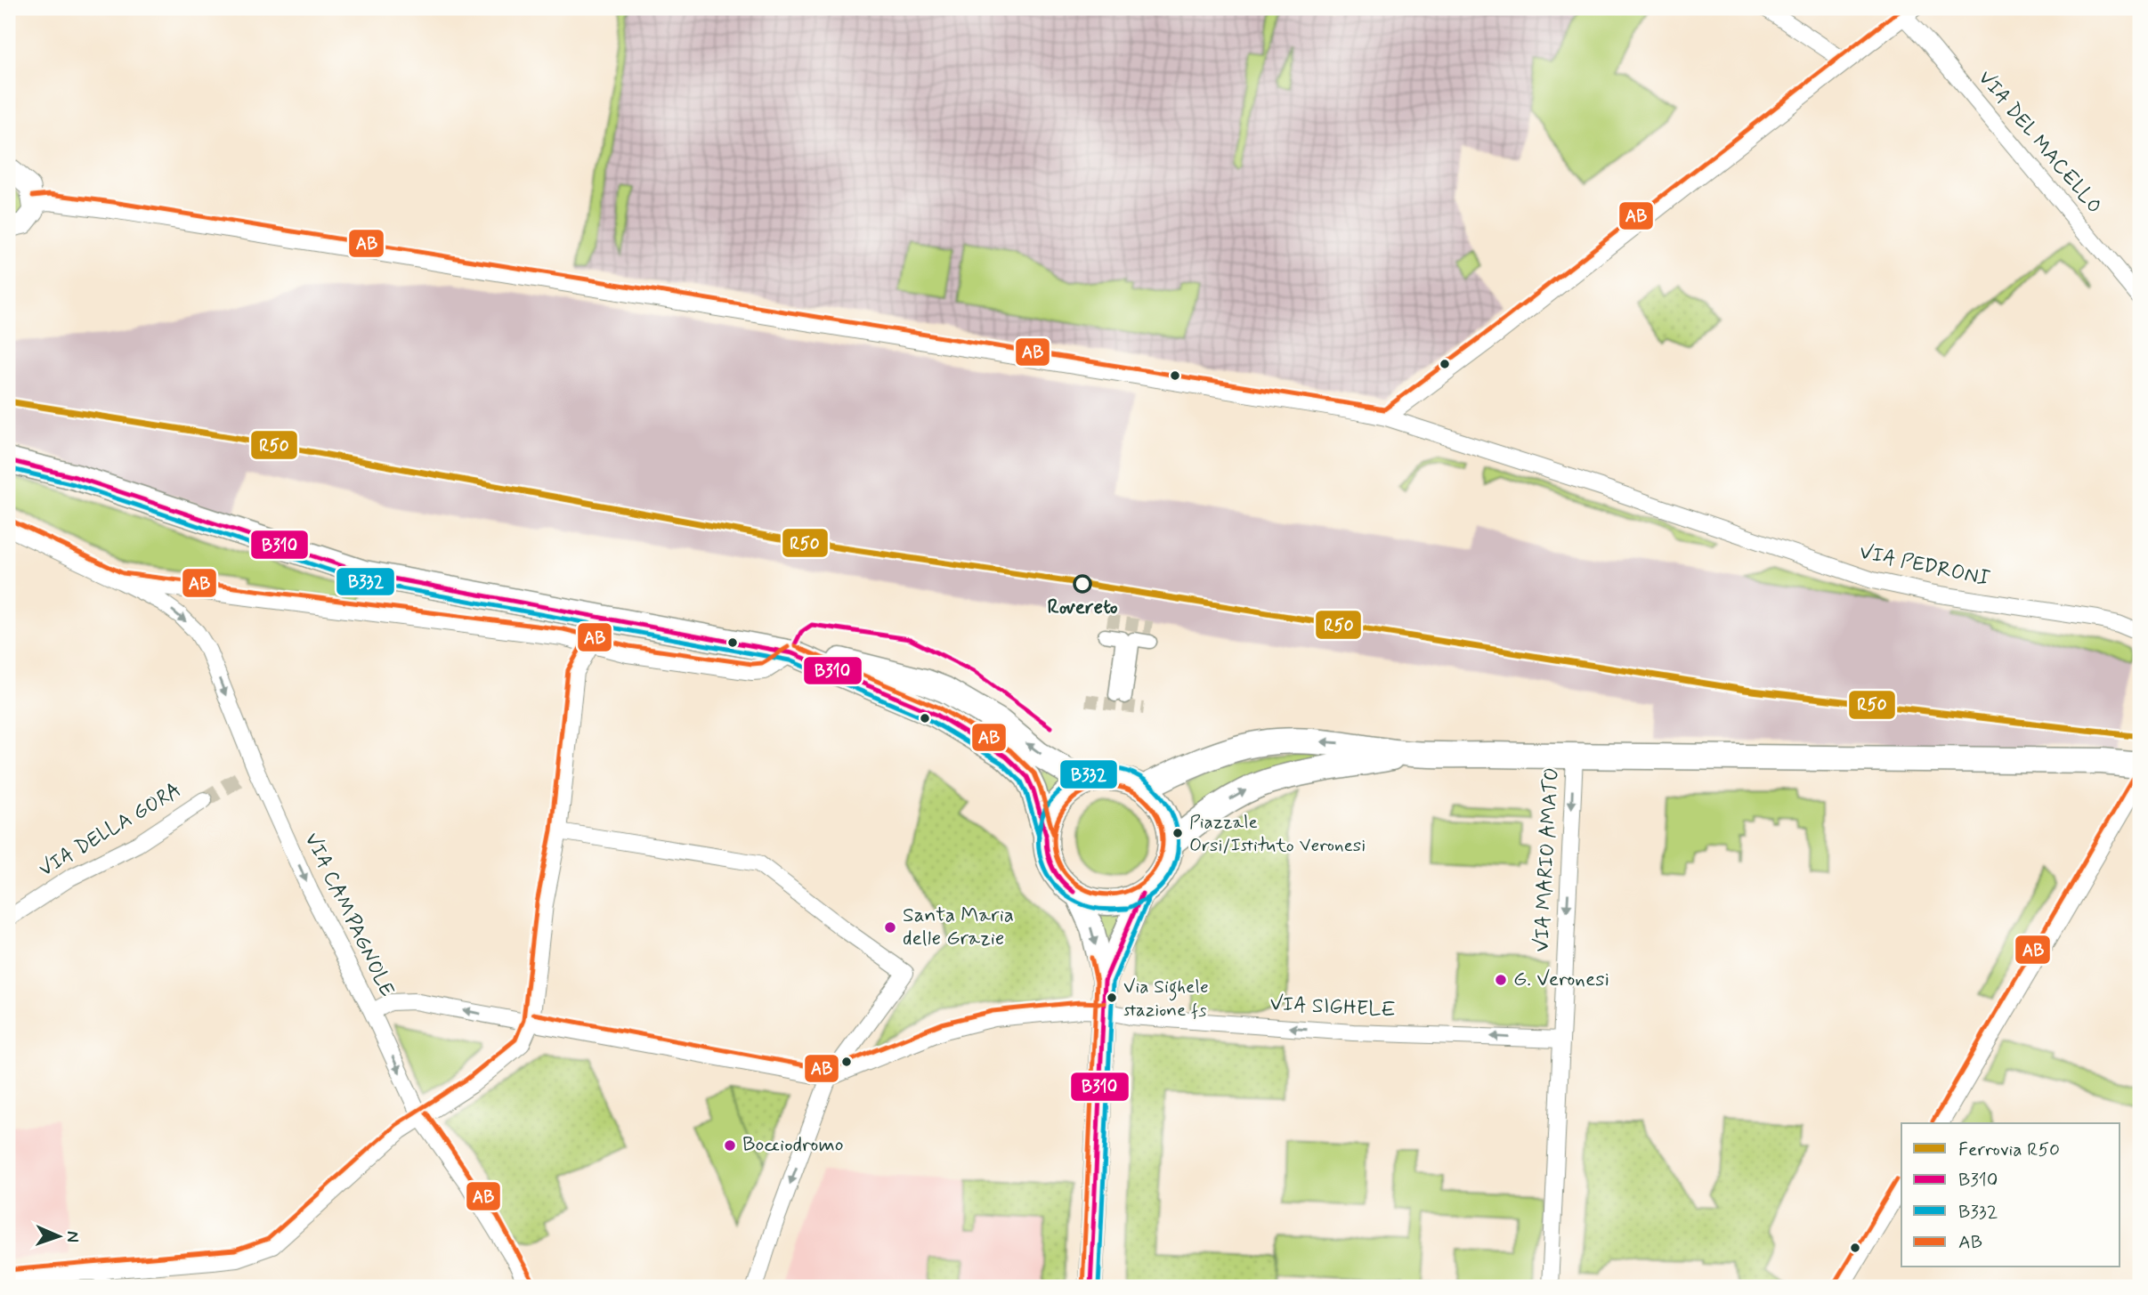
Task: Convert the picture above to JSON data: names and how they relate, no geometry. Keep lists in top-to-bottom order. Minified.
{"streets":{"street":["VIA DEL MACELLO","VIA PEDRONI","VIA DELLA GORA","VIA MARIO AMATO","VIA CAMPAGNOLE","VIA SIGHELE"]},"crossings":[["VIA MARIO AMATO","VIA SIGHELE"]],"one_way":["VIA MARIO AMATO","VIA CAMPAGNOLE","VIA SIGHELE"],"places":["Rovereto","Piazzale Orsi/Istituto Veronesi","Santa Maria delle Grazie","G. Veronesi","Via Sighele stazione fs","Bocciodromo"],"lines":["transit line AB","rail line R50","transit line B310","transit line B332"],"legend":["Ferrovia R50","B310","B332","AB"],"north":"right"}
